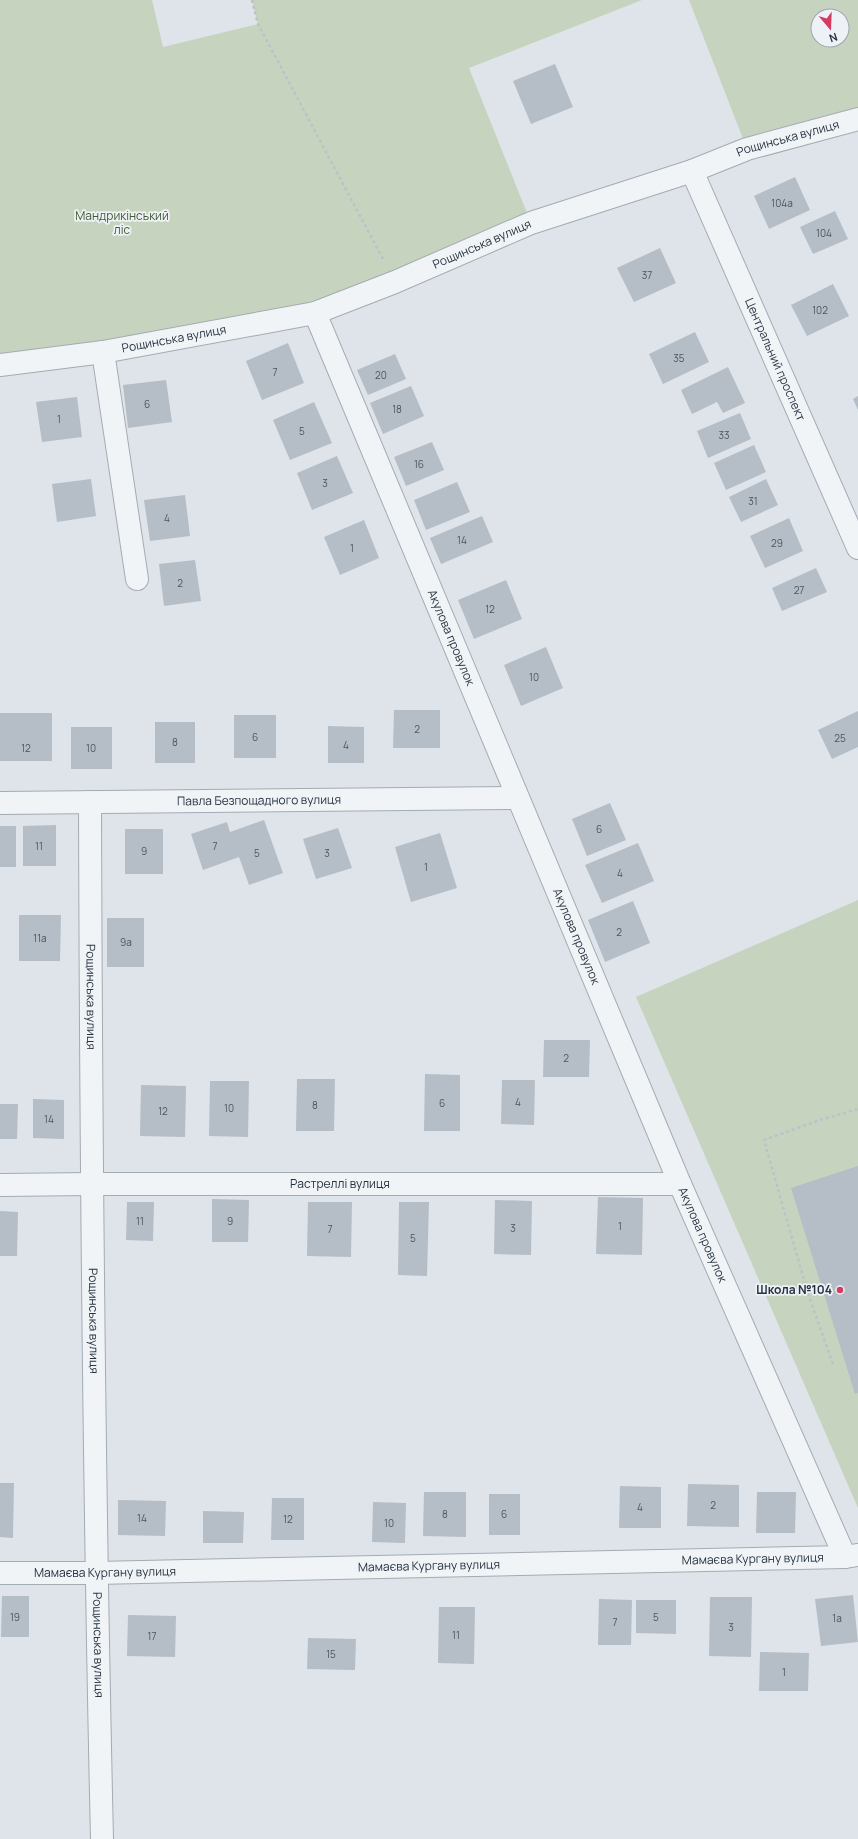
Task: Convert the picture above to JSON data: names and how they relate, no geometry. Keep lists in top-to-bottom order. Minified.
{"streets":{"street":["Рощинська вулиця","Центральний проспект","Акулова провулок","Павла Безпощадного вулиця","Растреллі вулиця","Мамаєва Кургану вулиця"]},"crossings":[["Рощинська вулиця","Центральний проспект"],["Рощинська вулиця","Акулова провулок"],["Рощинська вулиця","Павла Безпощадного вулиця"],["Рощинська вулиця","Растреллі вулиця"],["Рощинська вулиця","Мамаєва Кургану вулиця"],["Акулова провулок","Павла Безпощадного вулиця"],["Акулова провулок","Растреллі вулиця"],["Акулова провулок","Мамаєва Кургану вулиця"]],"parks":["Мандрикінський ліс"],"places":["Школа №104"],"house_numbers":["104а","104","37","102","35","7","20","6","18","1","5","33","16","3","31","4","14","29","1","2","27","12","10","2","6","25","8","4","12","10","6","11","7","9","5","3","1","4","2","11а","9а","2","4","6","8","10","12","14","11","9","1","3","7","5","2","4","8","6","14","12","10","19","5","1а","7","3","11","17","15","1"],"north":"bottom"}
